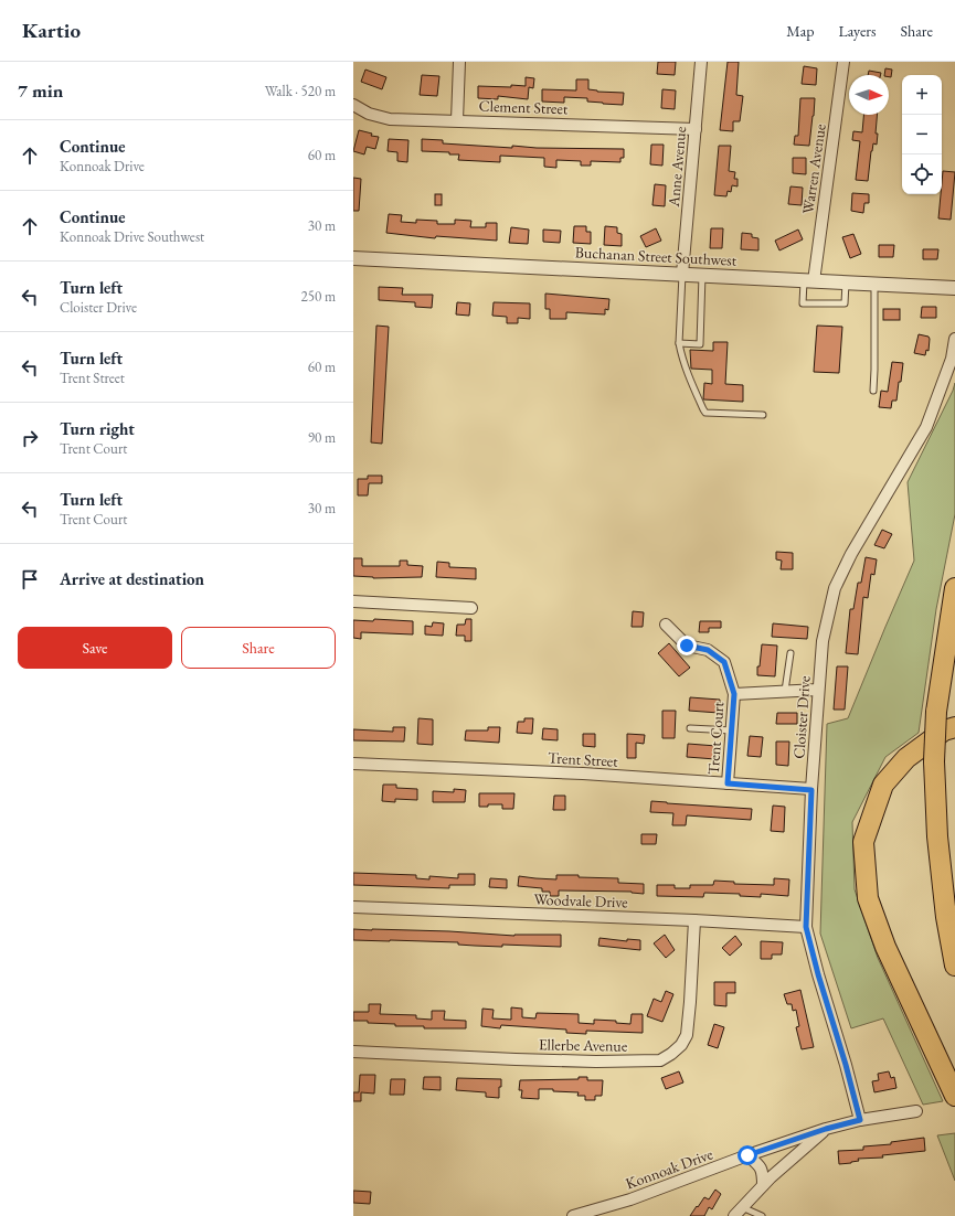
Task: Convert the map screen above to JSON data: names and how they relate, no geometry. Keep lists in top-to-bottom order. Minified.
{"streets":{"street":["Clement Street","Anne Avenue","Warren Avenue","Buchanan Street Southwest","Cloister Drive","Trent Court","Trent Street","Woodvale Drive","Ellerbe Avenue","Konnoak Drive"]},"crossings":[["Clement Street","Anne Avenue"],["Anne Avenue","Buchanan Street Southwest"],["Warren Avenue","Buchanan Street Southwest"],["Cloister Drive","Trent Street"],["Cloister Drive","Woodvale Drive"],["Cloister Drive","Konnoak Drive"],["Trent Court","Trent Street"],["Woodvale Drive","Ellerbe Avenue"]],"north":"right","page":{"header":"Kartio","nav":["Map","Layers","Share"],"heading":["7 min","Walk · 520 m"],"map_buttons":["+","−"],"list":[["Continue","Konnoak Drive","60 m"],["Continue","Konnoak Drive Southwest","30 m"],["Turn left","Cloister Drive","250 m"],["Turn left","Trent Street","60 m"],["Turn right","Trent Court","90 m"],["Turn left","Trent Court","30 m"],"Arrive at destination"],"buttons":["Save","Share"]}}
